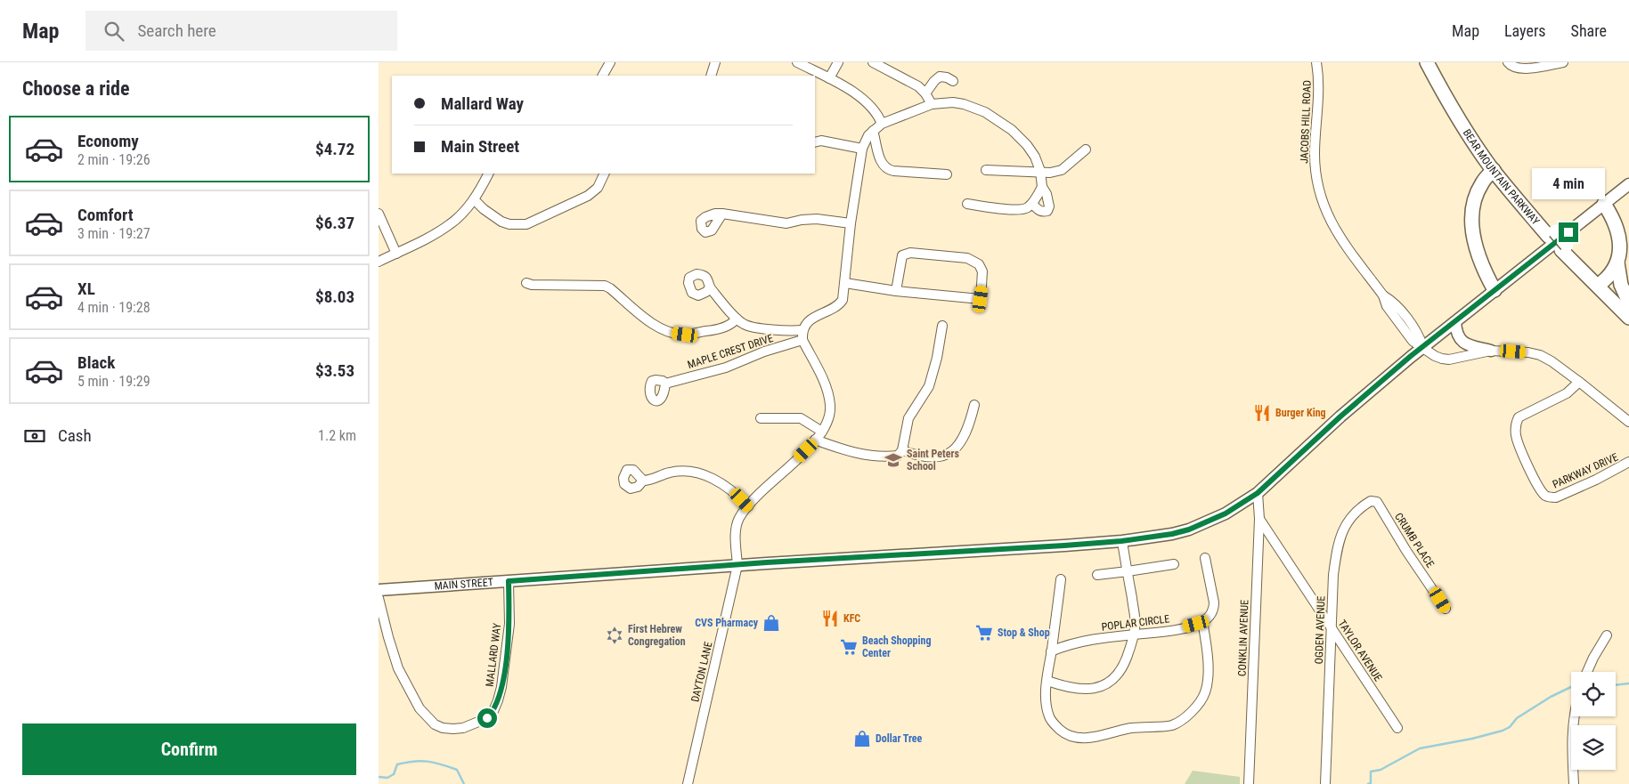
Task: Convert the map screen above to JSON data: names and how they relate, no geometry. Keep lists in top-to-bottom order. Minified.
{"streets":{"highway":["BEAR MOUNTAIN PARKWAY"],"main road":["MAIN STREET"],"street":["JACOBS HILL ROAD","MAPLE CREST DRIVE","PARKWAY DRIVE","CRUMB PLACE","POPLAR CIRCLE","OGDEN AVENUE","CONKLIN AVENUE","TAYLOR AVENUE","MALLARD WAY","DAYTON LANE"]},"crossings":[["JACOBS HILL ROAD","MAIN STREET"],["CRUMB PLACE","OGDEN AVENUE"],["MAIN STREET","CONKLIN AVENUE"],["MAIN STREET","MALLARD WAY"],["MAIN STREET","DAYTON LANE"],["OGDEN AVENUE","TAYLOR AVENUE"],["CONKLIN AVENUE","TAYLOR AVENUE"]],"places":{"restaurant":["Burger King","KFC"],"school or university":["Saint Peters School"],"shop":["CVS Pharmacy","Dollar Tree"],"supermarket":["Stop & Shop","Beach Shopping Center"],"synagogue":["First Hebrew Congregation"]},"page":{"header":"Map","search":"Search here","nav":["Map","Layers","Share"],"heading":"Choose a ride","banner":["Mallard Way","Main Street"],"list":[{"name":"Economy","note":"2 min · 19:26","value":"$4.72"},{"name":"Comfort","note":"3 min · 19:27","value":"$6.37"},{"name":"XL","note":"4 min · 19:28","value":"$8.03"},{"name":"Black","note":"5 min · 19:29","value":"$3.53"}],"bubble":"4 min","pay":["Cash","1.2 km"],"buttons":"Confirm"}}
